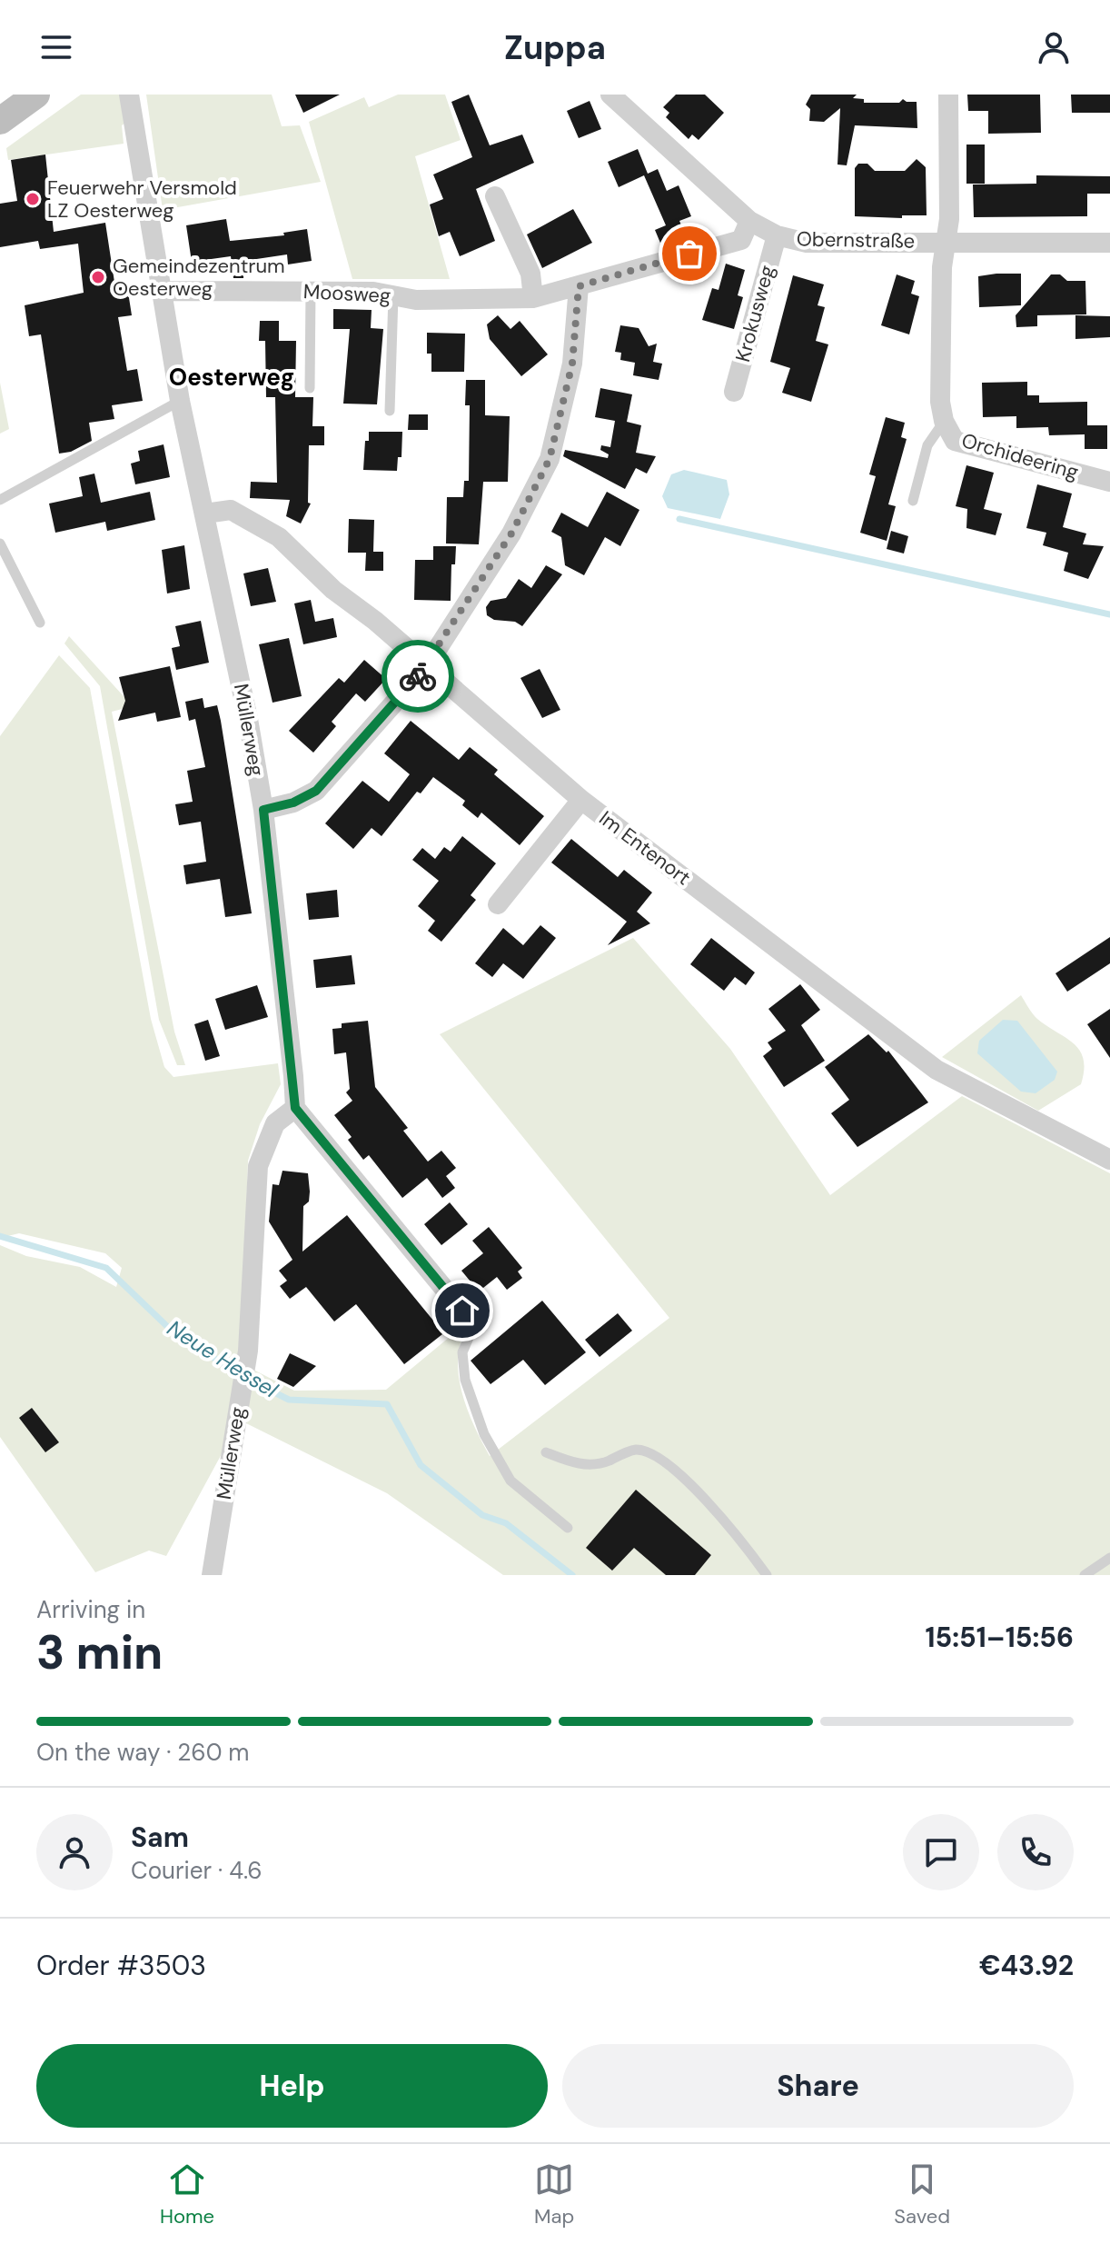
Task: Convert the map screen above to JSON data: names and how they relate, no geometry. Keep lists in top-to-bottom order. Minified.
{"streets":{"street":["Obernstraße","Moosweg","Krokusweg","Orchideering","Müllerweg","Im Entenort"]},"crossings":[["Obernstraße","Moosweg"],["Obernstraße","Krokusweg"],["Obernstraße","Orchideering"],["Moosweg","Müllerweg"],["Müllerweg","Im Entenort"]],"districts":["Oesterweg"],"water":["Neue Hessel"],"places":["Feuerwehr Versmold LZ Oesterweg","Gemeindezentrum Oesterweg"],"page":{"header":"Zuppa","heading":["3 min","Arriving in","15:51–15:56"],"panel":["Sam","Courier · 4.6","Order #3503","€43.92"],"bar":"On the way · 260 m","buttons":["Help","Share"],"tabs":["Home","Map","Saved"]}}
